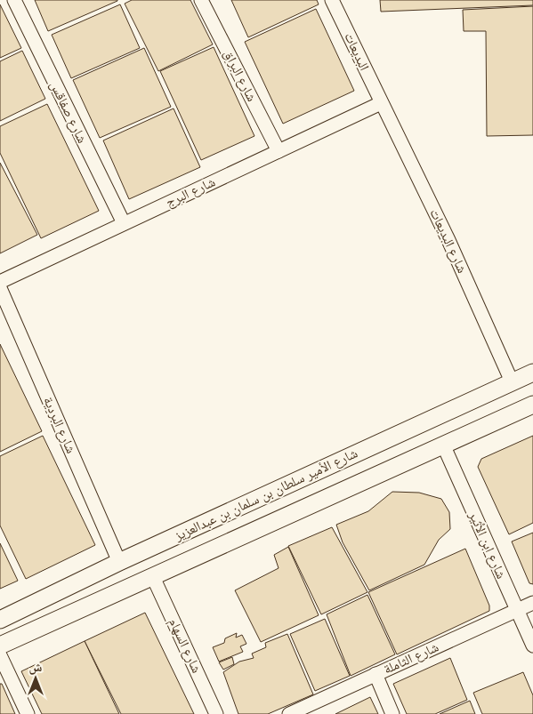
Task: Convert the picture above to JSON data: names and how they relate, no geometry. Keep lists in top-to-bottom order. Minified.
{"streets":{"street":["البديعات","شارع البراق","شارع صفاقس","شارع البرج","شارع البديعات","شارع البردية","شارع الأمير سلطان بن سلمان بن عبدالعزيز","شارع ابن الأثير","شارع السهام","شارع الثاملة"]},"crossings":[["البديعات","شارع البرج"],["البديعات","شارع البديعات"],["شارع البراق","شارع البرج"],["شارع صفاقس","شارع البرج"],["شارع البرج","شارع البديعات"],["شارع البديعات","شارع الأمير سلطان بن سلمان بن عبدالعزيز"],["شارع البردية","شارع الأمير سلطان بن سلمان بن عبدالعزيز"],["شارع ابن الأثير","شارع الثاملة"]],"north":"top"}
